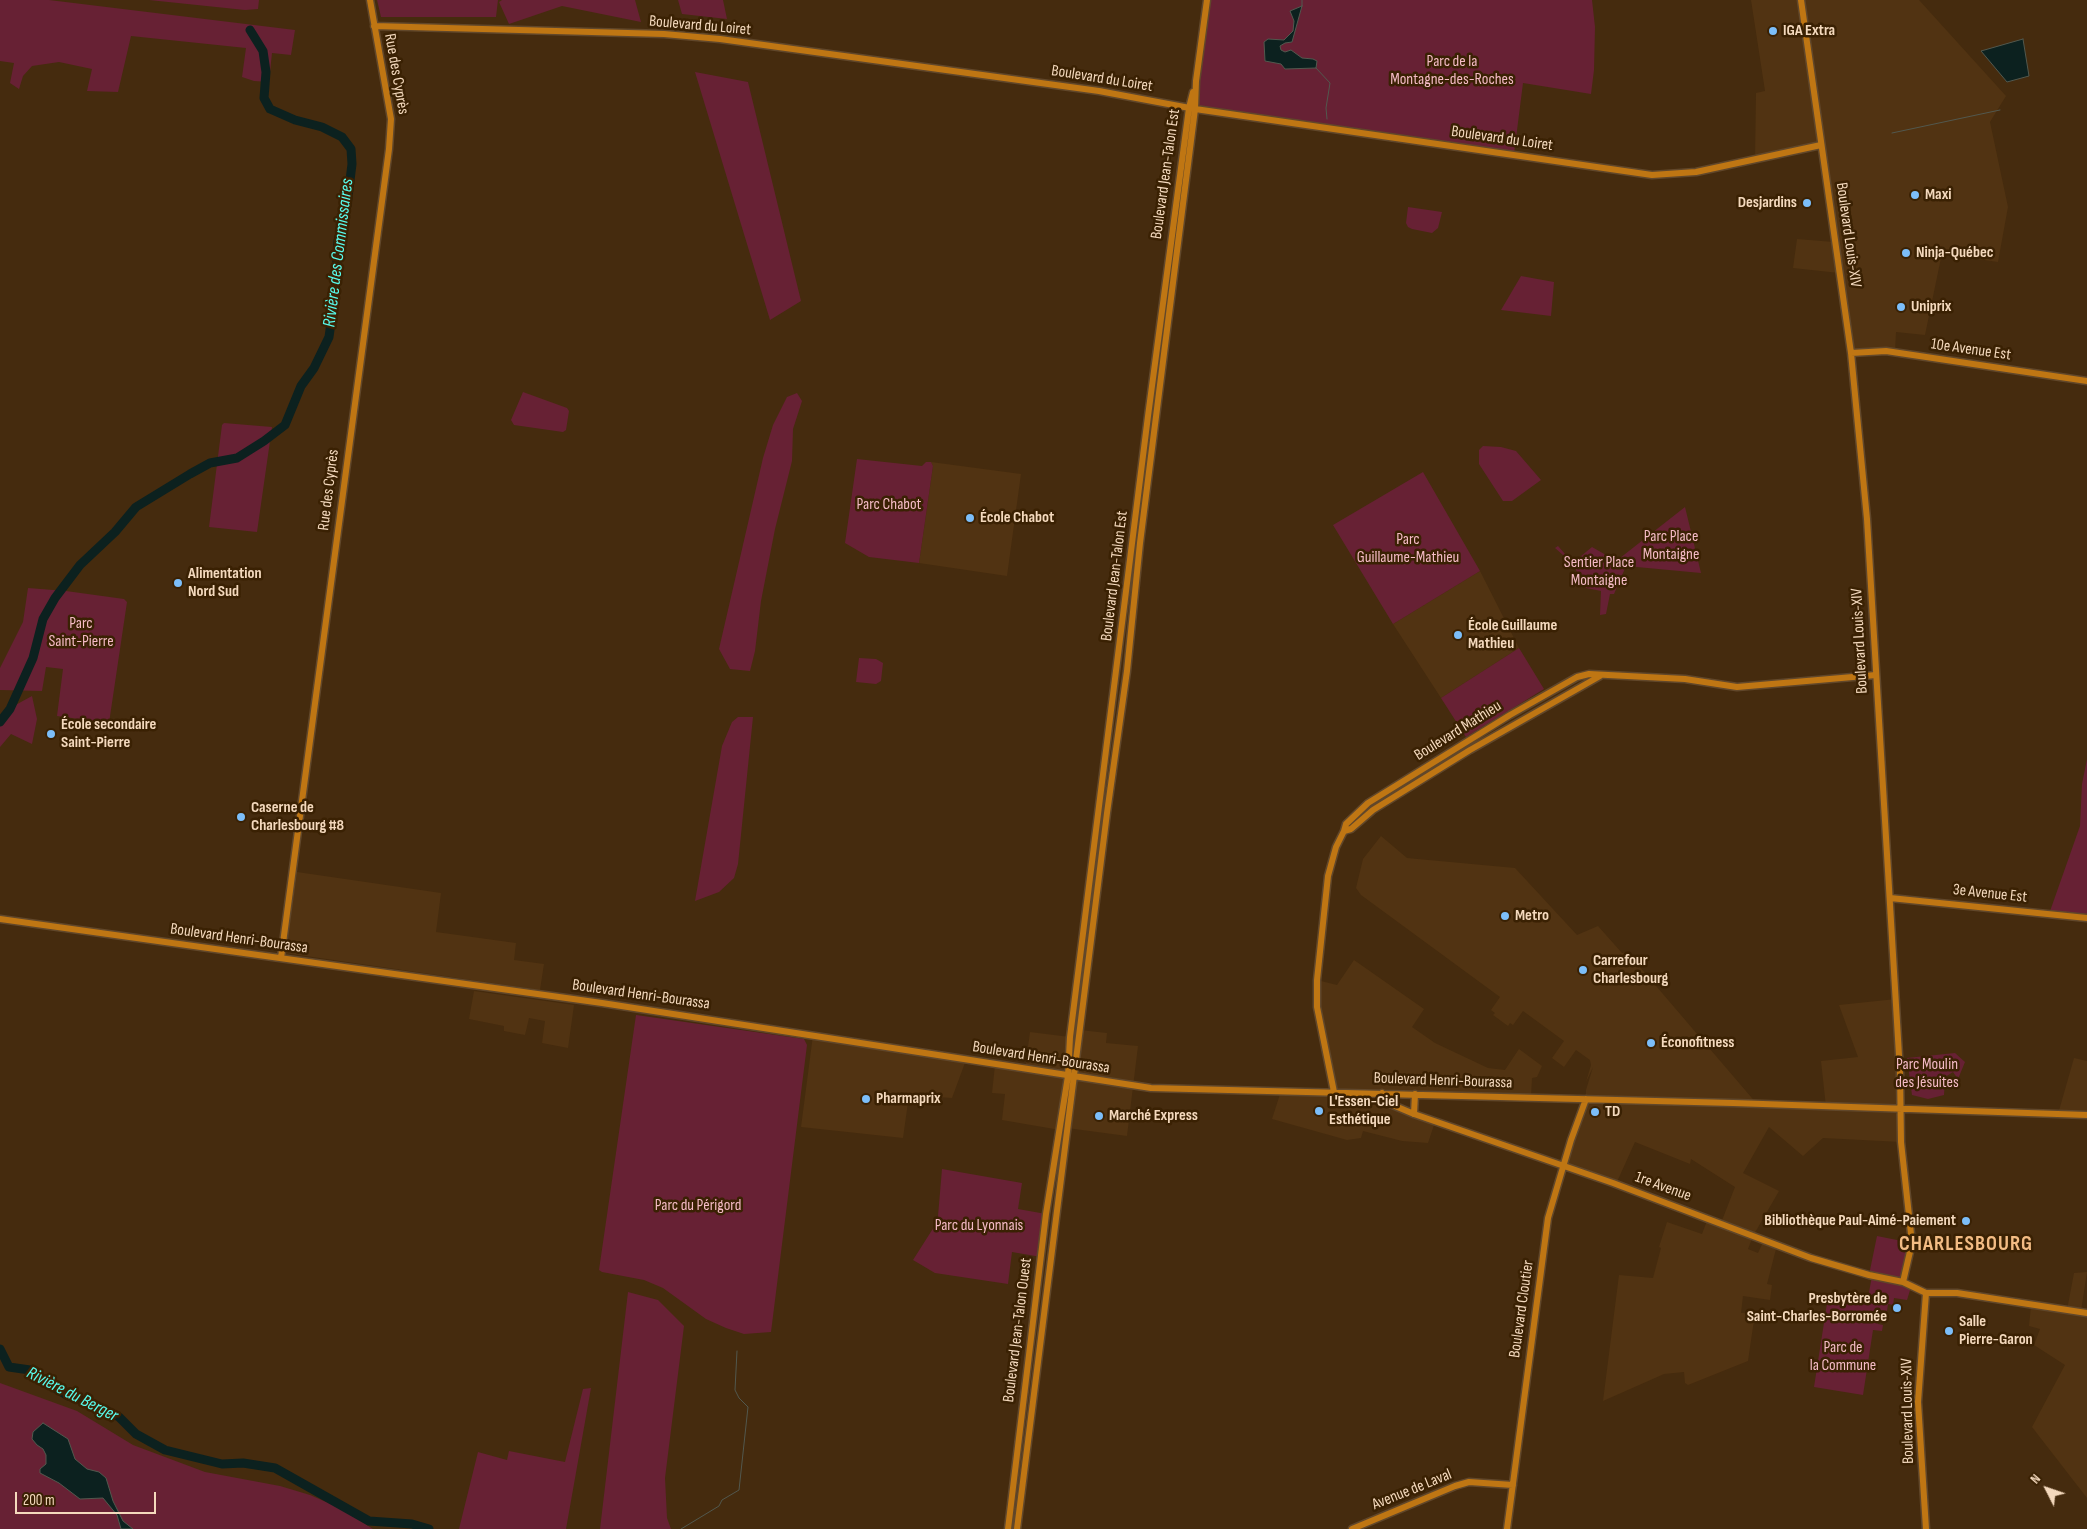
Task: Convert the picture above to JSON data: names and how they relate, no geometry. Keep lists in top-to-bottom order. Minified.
{"streets":{"street":["Boulevard du Loiret","Rue des Cyprès","Boulevard Jean-Talon Est","Boulevard Louis-XIV","10e Avenue Est","Boulevard Mathieu","3e Avenue Est","Boulevard Henri-Bourassa","1re Avenue","Boulevard Cloutier","Boulevard Jean-Talon Ouest","Avenue de Laval"]},"crossings":[["Boulevard du Loiret","Rue des Cyprès"],["Boulevard du Loiret","Boulevard Jean-Talon Est"],["Boulevard du Loiret","Boulevard Louis-XIV"],["Rue des Cyprès","Boulevard Henri-Bourassa"],["Boulevard Jean-Talon Est","Boulevard Henri-Bourassa"],["Boulevard Jean-Talon Est","Boulevard Jean-Talon Ouest"],["Boulevard Louis-XIV","10e Avenue Est"],["Boulevard Louis-XIV","Boulevard Mathieu"],["Boulevard Louis-XIV","3e Avenue Est"],["Boulevard Louis-XIV","Boulevard Henri-Bourassa"],["Boulevard Louis-XIV","1re Avenue"],["Boulevard Mathieu","Boulevard Henri-Bourassa"],["Boulevard Henri-Bourassa","1re Avenue"],["Boulevard Henri-Bourassa","Boulevard Cloutier"],["Boulevard Henri-Bourassa","Boulevard Jean-Talon Ouest"],["1re Avenue","Boulevard Cloutier"],["Boulevard Cloutier","Avenue de Laval"]],"districts":["CHARLESBOURG"],"water":["Rivière des Commissaires","Rivière du Berger"],"parks":["Parc de la Montagne-des-Roches","Parc Chabot","Parc Place Montaigne","Parc Guillaume-Mathieu","Sentier Place Montaigne","Parc Saint-Pierre","Parc Moulin des Jésuites","Parc du Périgord","Parc du Lyonnais","Parc de la Commune"],"places":["IGA Extra","Maxi","Desjardins","Ninja-Québec","Uniprix","École Chabot","Alimentation Nord Sud","École Guillaume Mathieu","École secondaire Saint-Pierre","Caserne de Charlesbourg #8","Metro","Carrefour Charlesbourg","Éconofitness","Pharmaprix","L'Essen-Ciel Esthétique","TD","Marché Express","Bibliothèque Paul-Aimé-Paiement","Presbytère de Saint-Charles-Borromée","Salle Pierre-Garon"],"scale_bar":"200 m","north":"top left"}
